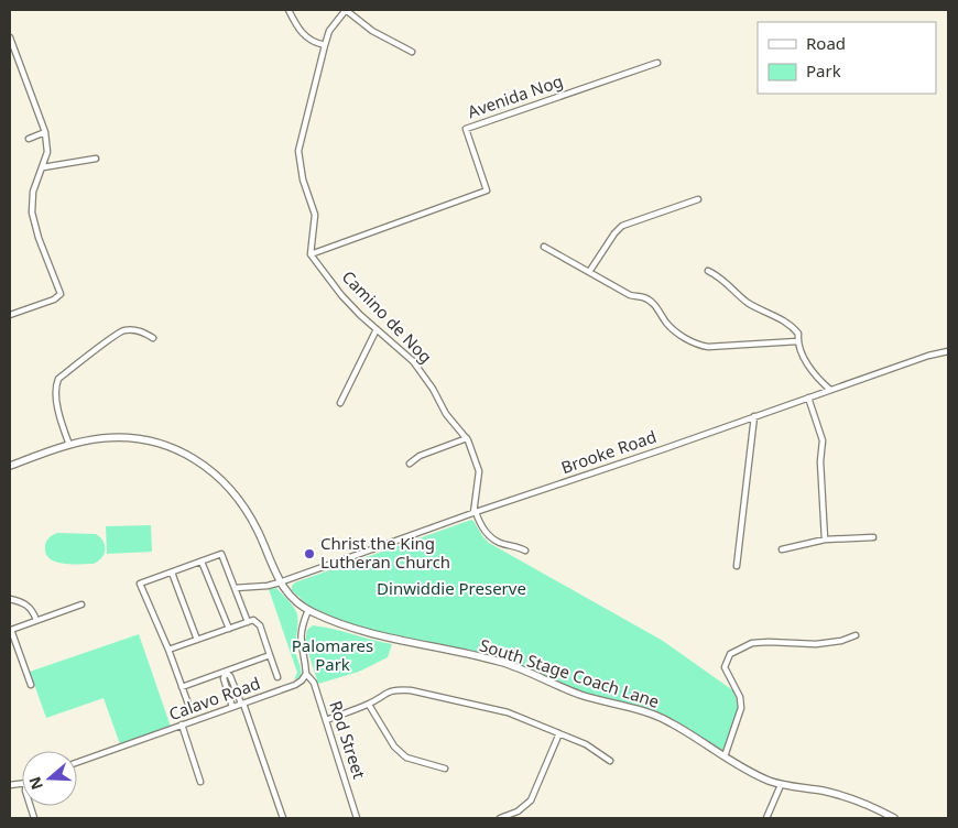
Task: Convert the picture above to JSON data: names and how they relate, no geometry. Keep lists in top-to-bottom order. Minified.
{"streets":{"main road":["South Stage Coach Lane"],"street":["Avenida Nog","Camino de Nog","Brooke Road","Calavo Road","Rod Street"]},"crossings":[["Avenida Nog","Camino de Nog"],["Camino de Nog","Brooke Road"],["Brooke Road","South Stage Coach Lane"],["Calavo Road","Rod Street"]],"parks":["Dinwiddie Preserve","Palomares Park"],"places":["Christ the King Lutheran Church"],"legend":["Road","Park"],"north":"left"}
